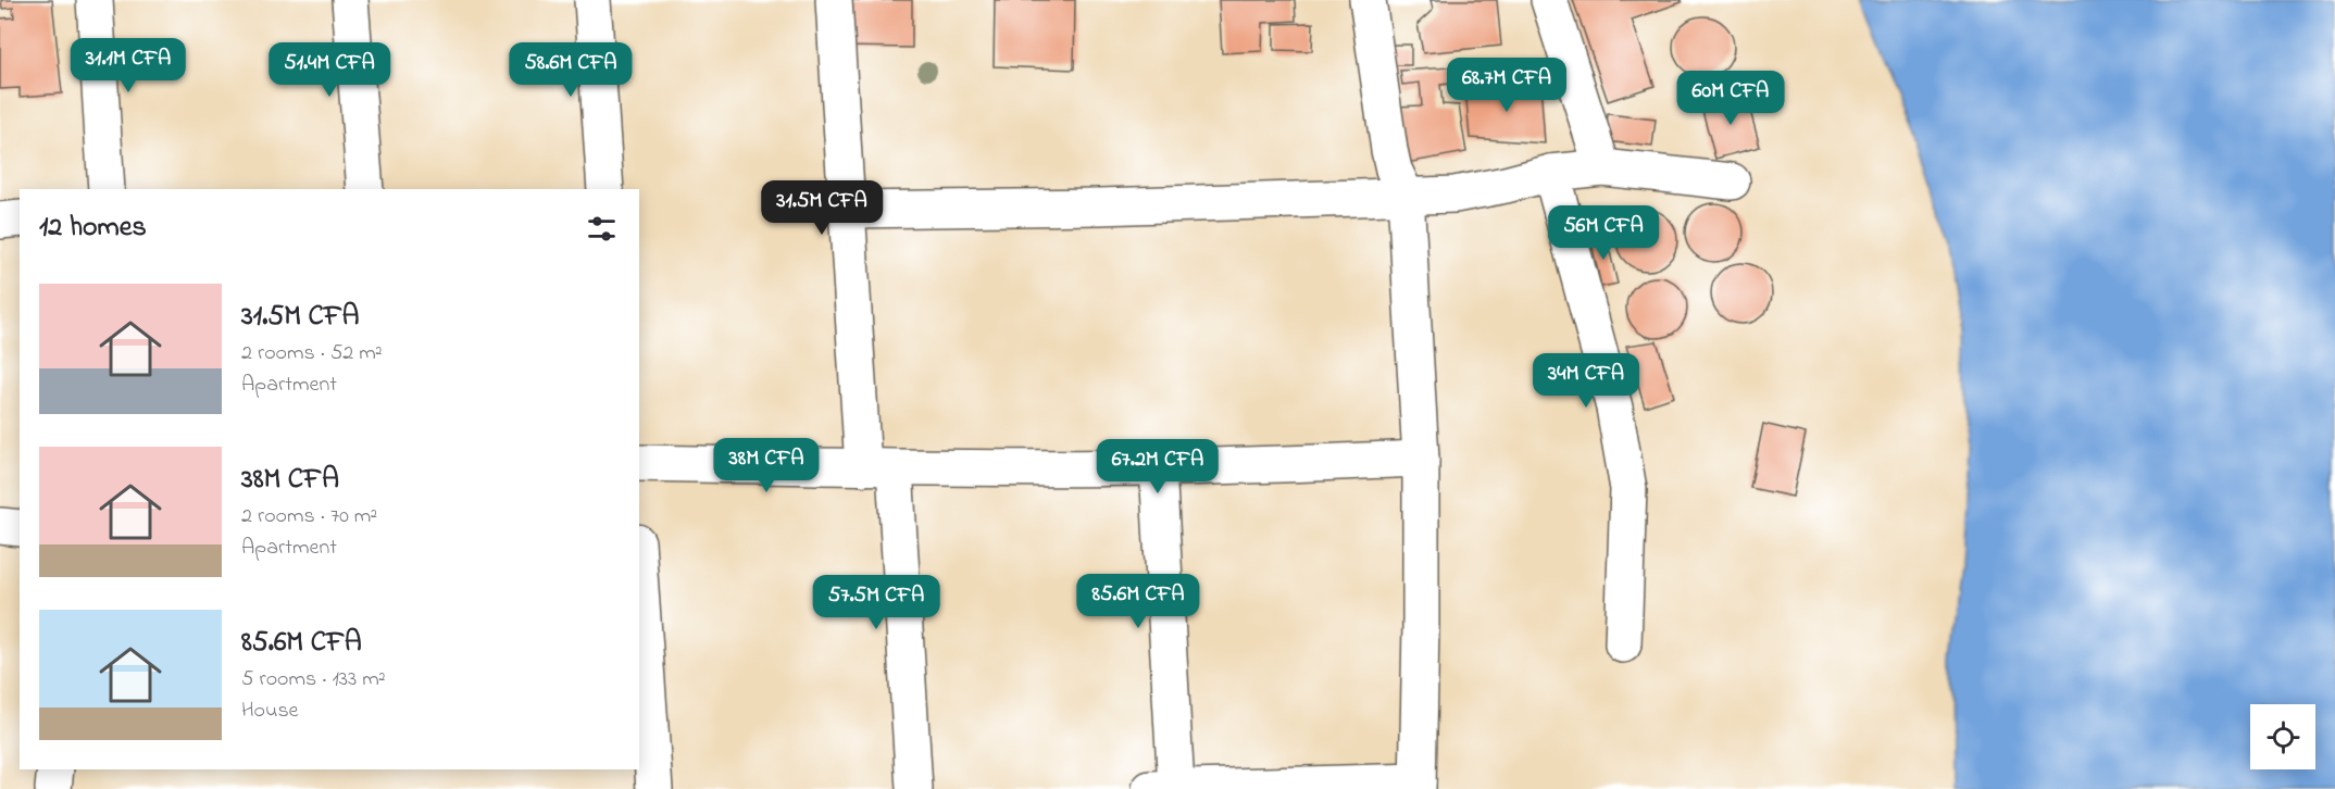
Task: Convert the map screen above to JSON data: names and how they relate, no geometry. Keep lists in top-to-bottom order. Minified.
{"page":{"price":["31.1M CFA","51.4M CFA","58.6M CFA","68.7M CFA","60M CFA","31.5M CFA","56M CFA","34M CFA","38M CFA","67.2M CFA","85.6M CFA","57.5M CFA"],"heading":"12 homes","list":[{"name":"31.5M CFA","note":"2 rooms · 52 m² · Apartment"},{"name":"38M CFA","note":"2 rooms · 70 m² · Apartment"},{"name":"85.6M CFA","note":"5 rooms · 133 m² · House"}]}}
